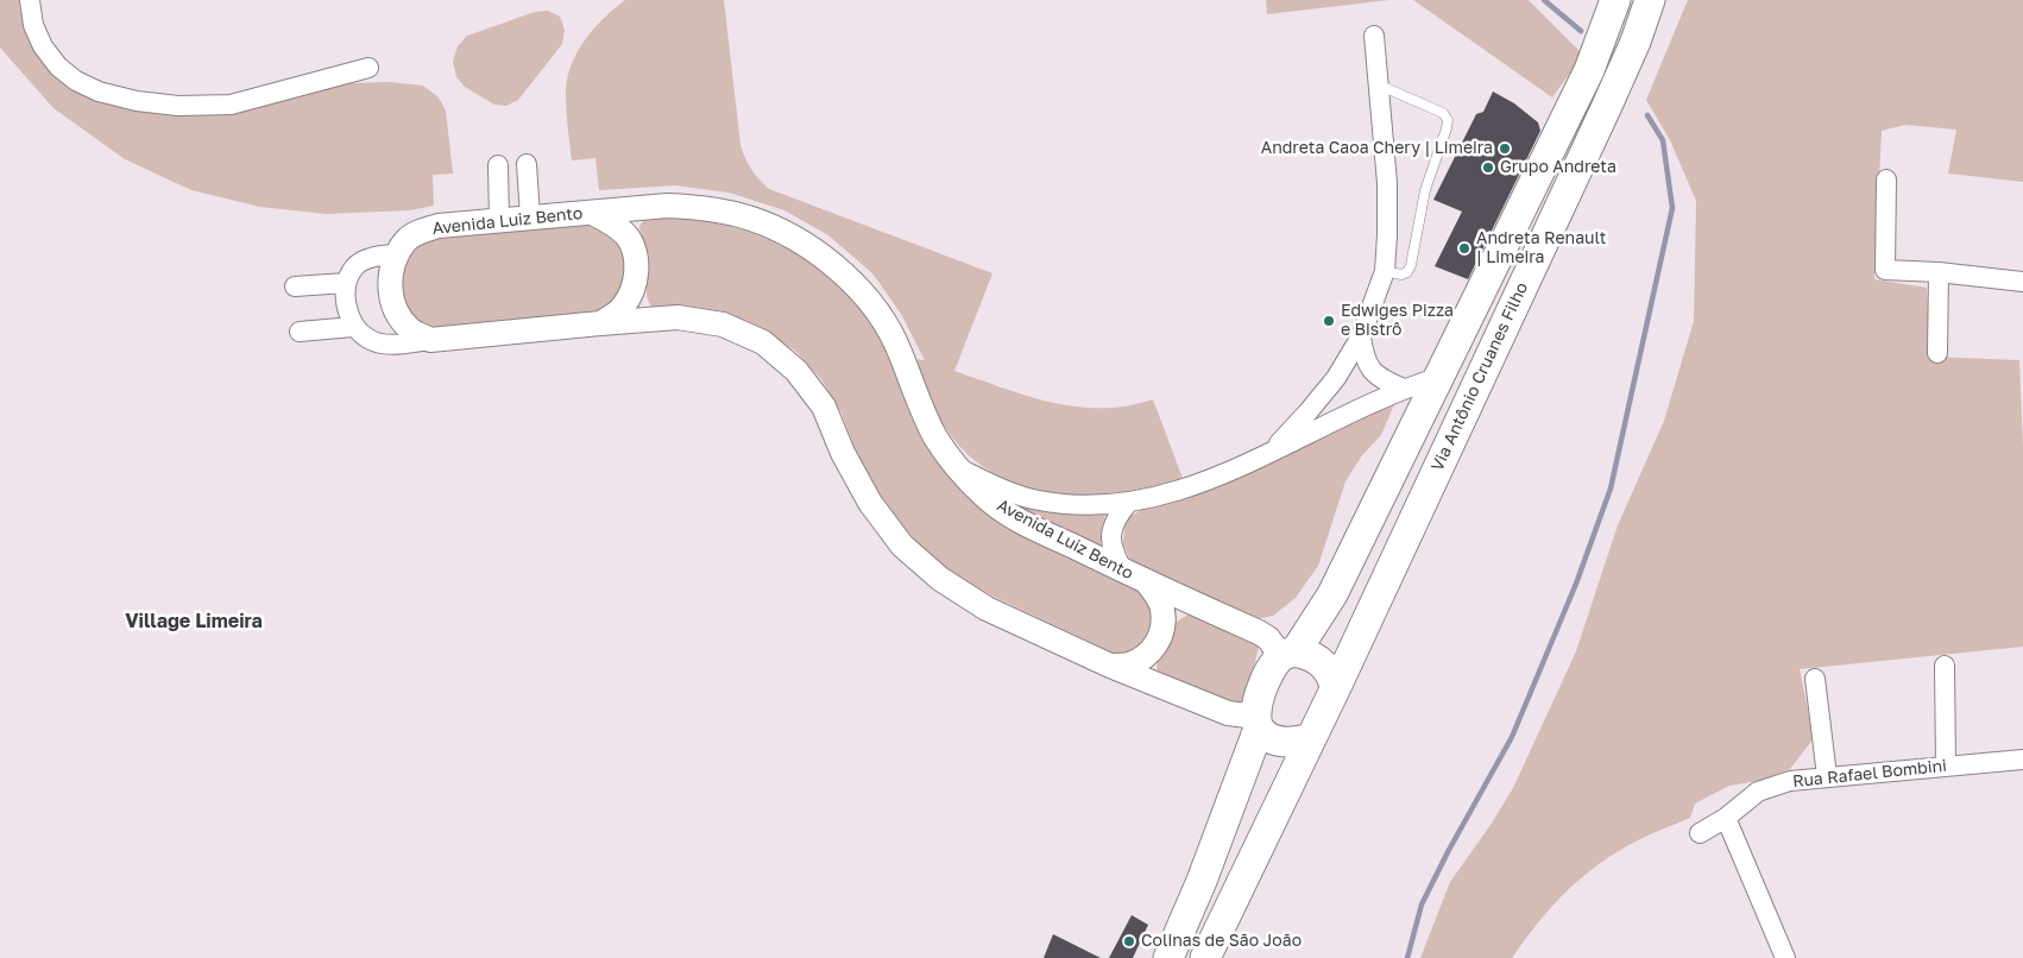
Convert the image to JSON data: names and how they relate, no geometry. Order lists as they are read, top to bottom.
{
  "streets": {
    "main road": ["Via Antônio Cruanes Filho"],
    "street": ["Avenida Luiz Bento", "Rua Rafael Bombini"]
  },
  "crossings": [
    ["Avenida Luiz Bento", "Via Antônio Cruanes Filho"]
  ],
  "districts": ["Village Limeira"],
  "places": [
    "Andreta Caoa Chery | Limeira",
    "Grupo Andreta",
    "Andreta Renault | Limeira",
    "Edwiges Pizza e Bistrô",
    "Colinas de São João"
  ]
}
